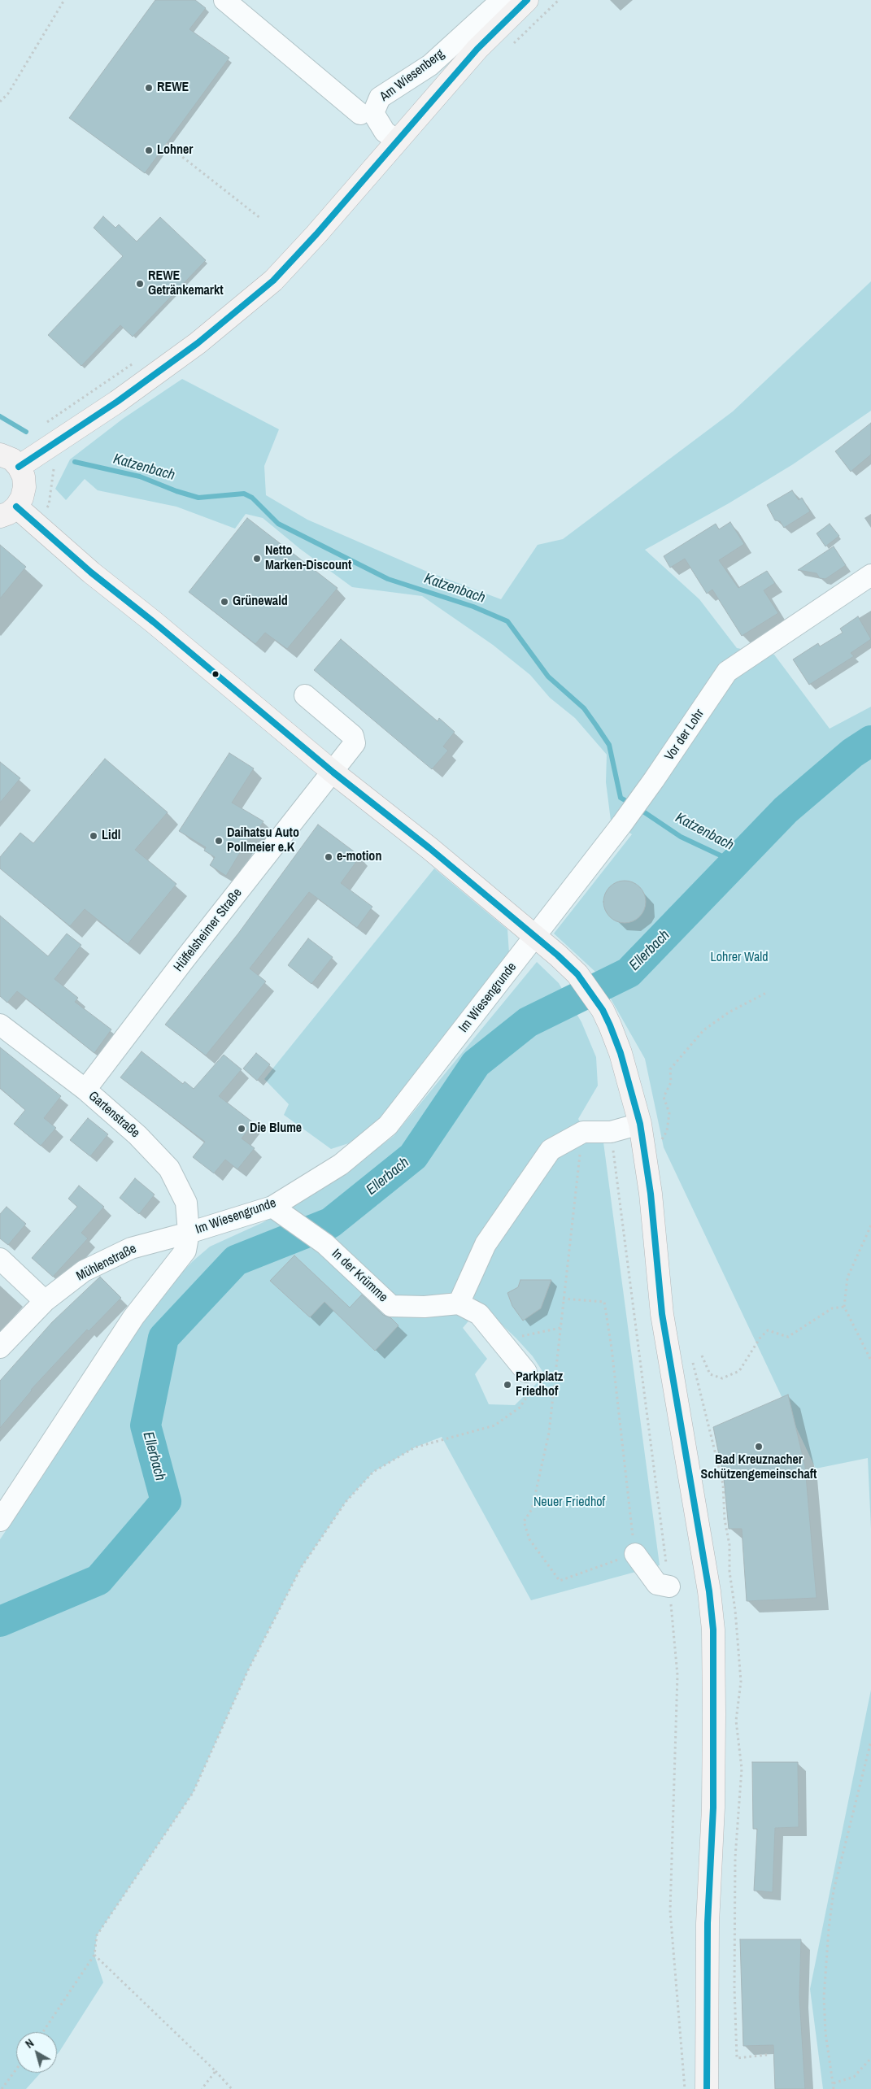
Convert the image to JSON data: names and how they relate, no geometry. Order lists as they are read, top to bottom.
{
  "streets": {
    "street": [
      "Am Wiesenberg",
      "Vor der Lohr",
      "Hüffelsheimer Straße",
      "Im Wiesengrunde",
      "Gartenstraße",
      "Mühlenstraße",
      "In der Krümme"
    ]
  },
  "crossings": [
    ["Vor der Lohr", "Im Wiesengrunde"],
    ["Hüffelsheimer Straße", "Gartenstraße"],
    ["Im Wiesengrunde", "Gartenstraße"],
    ["Im Wiesengrunde", "Mühlenstraße"],
    ["Im Wiesengrunde", "In der Krümme"],
    ["Gartenstraße", "Mühlenstraße"]
  ],
  "water": ["Katzenbach", "Ellerbach"],
  "parks": ["Lohrer Wald", "Neuer Friedhof"],
  "places": [
    "REWE",
    "Lohner",
    "REWE Getränkemarkt",
    "Netto Marken-Discount",
    "Grünewald",
    "Lidl",
    "Daihatsu Auto Pollmeier e.K",
    "e-motion",
    "Die Blume",
    "Parkplatz Friedhof",
    "Bad Kreuznacher Schützengemeinschaft"
  ],
  "north": "top left"
}
